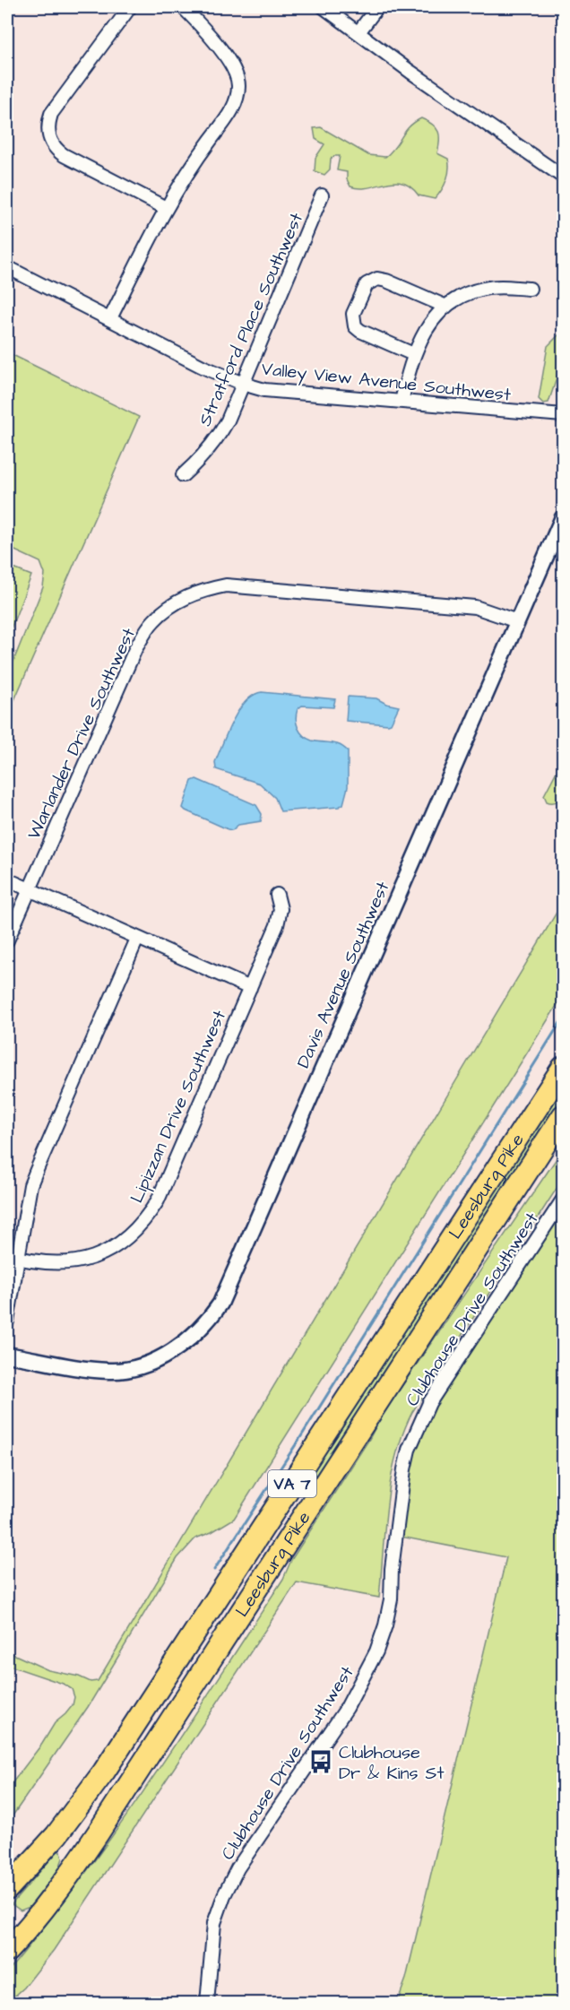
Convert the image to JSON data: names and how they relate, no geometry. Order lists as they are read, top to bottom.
{
  "streets": {
    "highway": ["Leesburg Pike", "VA 7"],
    "street": [
      "Stratford Place Southwest",
      "Valley View Avenue Southwest",
      "Warlander Drive Southwest",
      "Davis Avenue Southwest",
      "Lipizzan Drive Southwest",
      "Clubhouse Drive Southwest"
    ]
  },
  "crossings": [
    ["Stratford Place Southwest", "Valley View Avenue Southwest"],
    ["Warlander Drive Southwest", "Davis Avenue Southwest"]
  ],
  "places": {
    "bus stop": ["Clubhouse Dr & Kins St"]
  }
}
